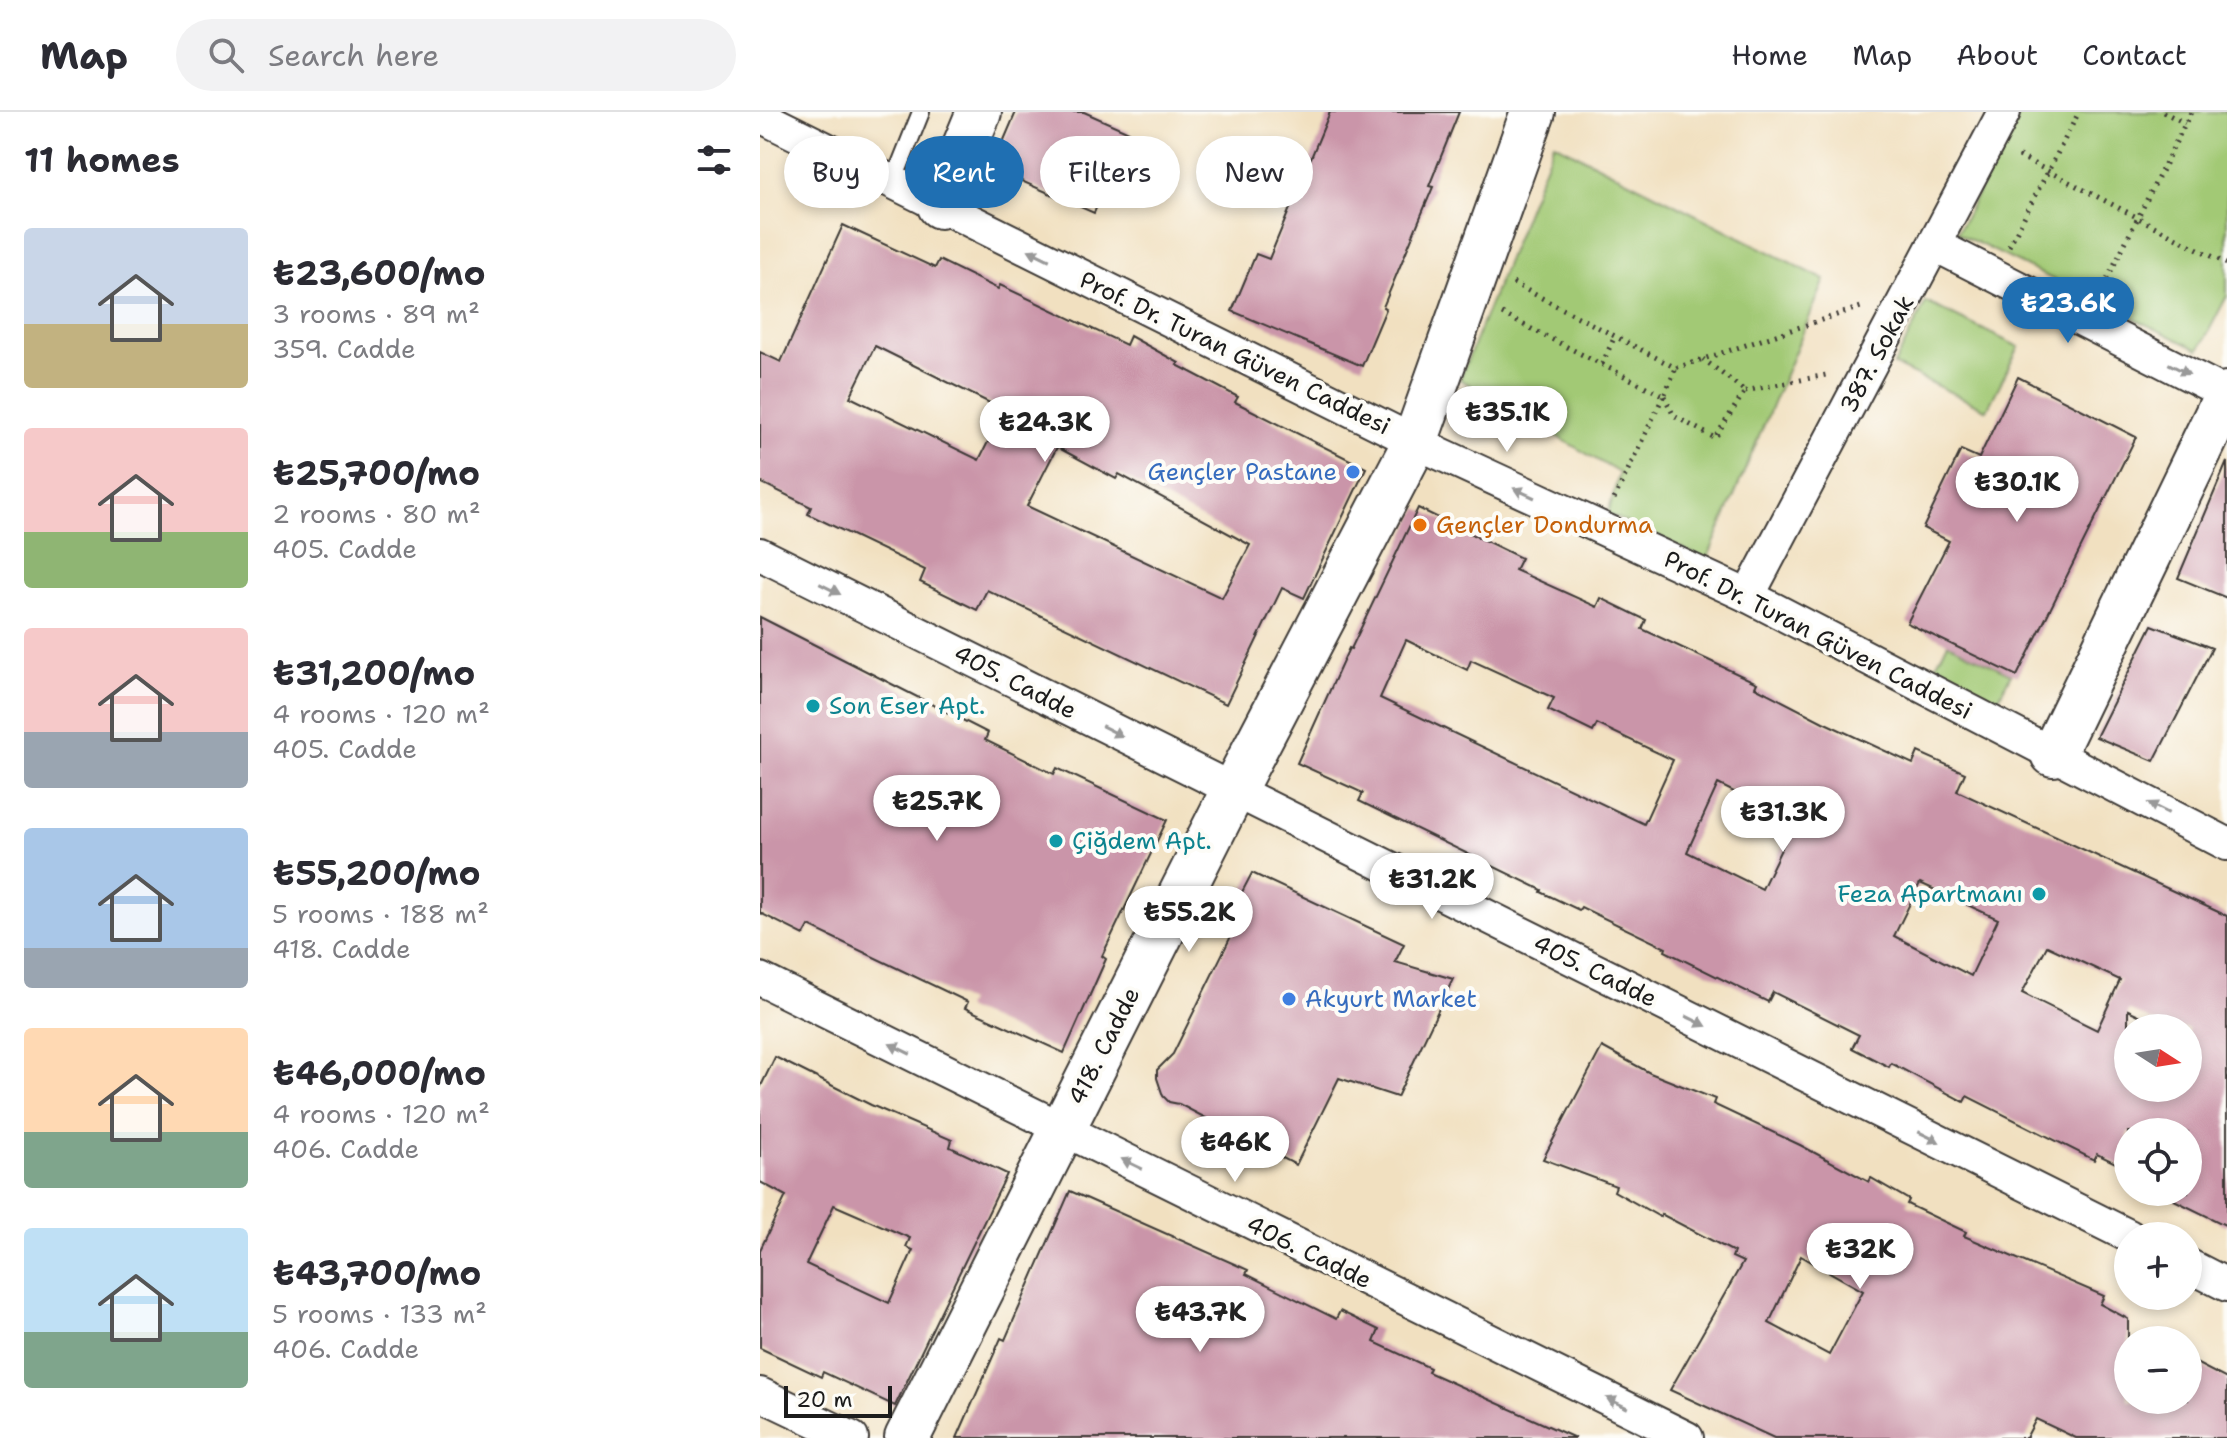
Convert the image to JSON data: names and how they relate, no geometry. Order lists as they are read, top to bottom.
{
  "streets": {
    "street": [
      "Prof. Dr. Turan Güven Caddesi",
      "387. Sokak",
      "405. Cadde",
      "418. Cadde",
      "406. Cadde"
    ]
  },
  "crossings": [
    ["Prof. Dr. Turan Güven Caddesi", "387. Sokak"],
    ["Prof. Dr. Turan Güven Caddesi", "418. Cadde"],
    ["405. Cadde", "418. Cadde"],
    ["418. Cadde", "406. Cadde"]
  ],
  "one_way": ["Prof. Dr. Turan Güven Caddesi", "405. Cadde", "406. Cadde"],
  "places": [
    "Gençler Pastane",
    "Gençler Dondurma",
    "Son Eser Apt.",
    "Çiğdem Apt.",
    "Feza Apartmanı",
    "Akyurt Market"
  ],
  "scale_bar": "20 m",
  "north": "right",
  "page": {
    "header": "Map",
    "search": "Search here",
    "nav": [
      "Home",
      "Map",
      "About",
      "Contact"
    ],
    "heading": "11 homes",
    "chip": [
      "Buy",
      "Rent",
      "Filters",
      "New"
    ],
    "list": [
      {
        "name": "₺23,600/mo",
        "note": "3 rooms · 89 m² · 359. Cadde"
      },
      {
        "name": "₺25,700/mo",
        "note": "2 rooms · 80 m² · 405. Cadde"
      },
      {
        "name": "₺31,200/mo",
        "note": "4 rooms · 120 m² · 405. Cadde"
      },
      {
        "name": "₺55,200/mo",
        "note": "5 rooms · 188 m² · 418. Cadde"
      },
      {
        "name": "₺46,000/mo",
        "note": "4 rooms · 120 m² · 406. Cadde"
      },
      {
        "name": "₺43,700/mo",
        "note": "5 rooms · 133 m² · 406. Cadde"
      }
    ],
    "price": [
      "₺23.6K",
      "₺35.1K",
      "₺24.3K",
      "₺30.1K",
      "₺25.7K",
      "₺31.3K",
      "₺31.2K",
      "₺55.2K",
      "₺46K",
      "₺32K",
      "₺43.7K"
    ],
    "map_buttons": ["+", "−"],
    "scale": "20 m"
  }
}
